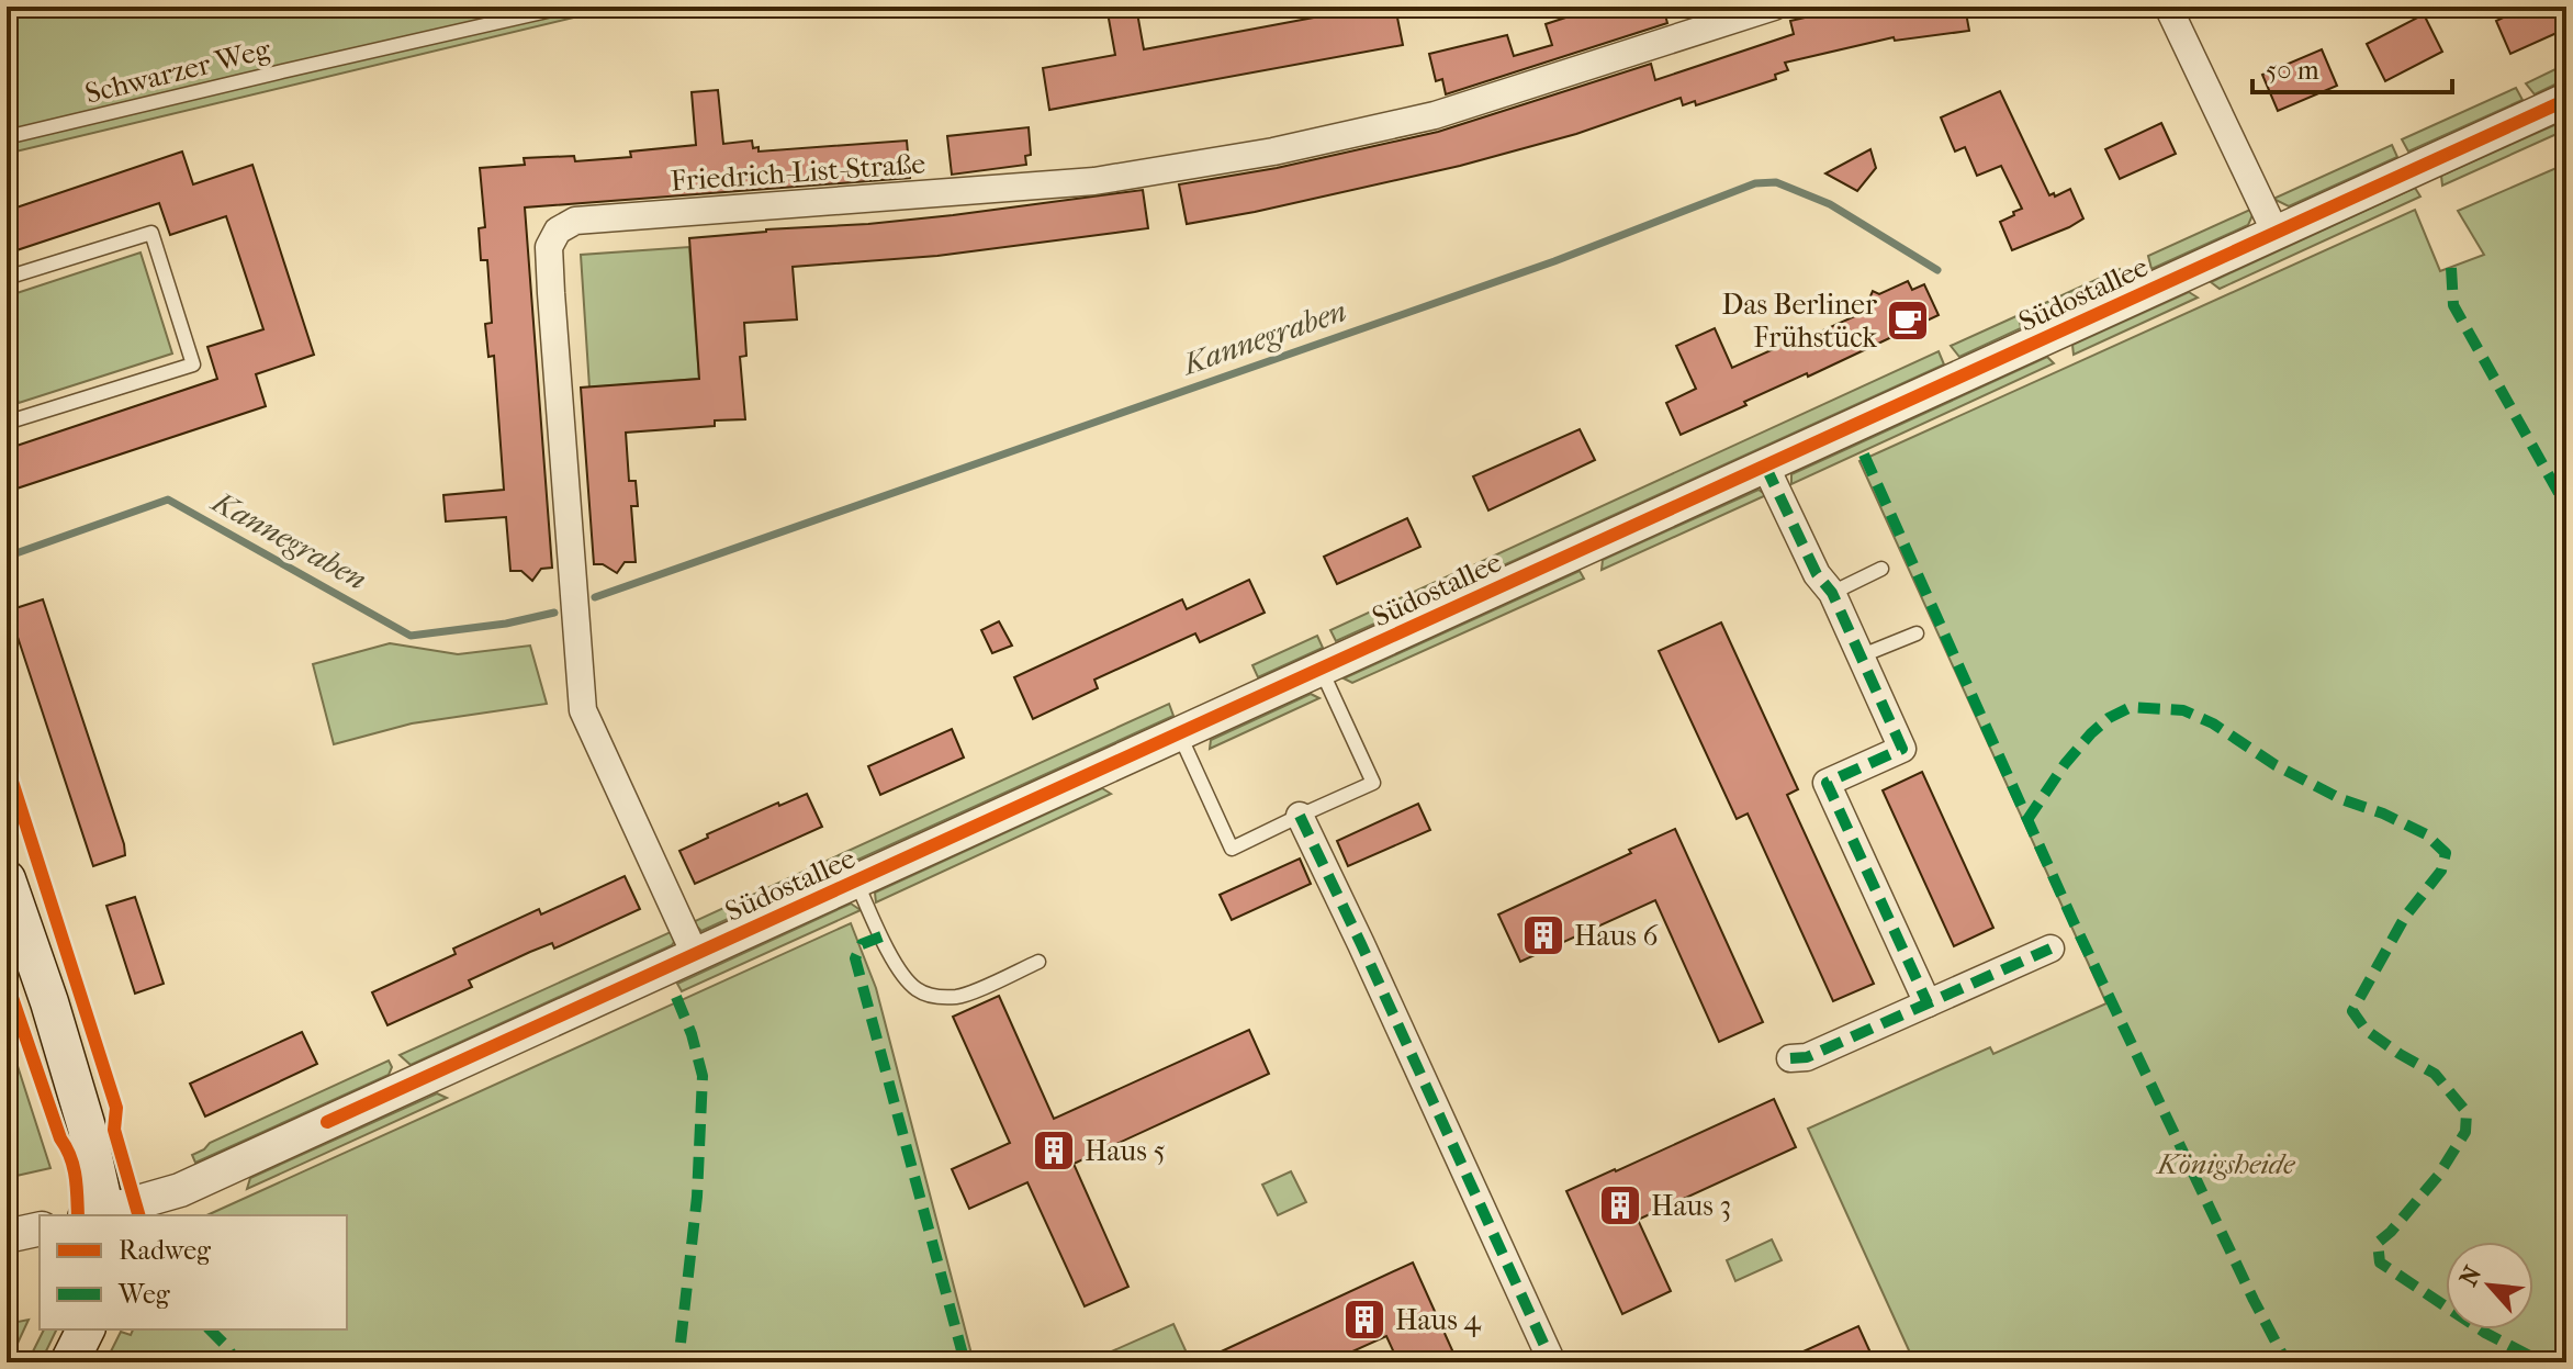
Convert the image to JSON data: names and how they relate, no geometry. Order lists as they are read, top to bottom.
{
  "streets": {
    "street": ["Friedrich-List-Straße", "Südostallee"],
    "lane": ["Schwarzer Weg"]
  },
  "crossings": [
    ["Friedrich-List-Straße", "Südostallee"]
  ],
  "water": ["Kannegraben"],
  "parks": ["Königsheide"],
  "places": {
    "cafe": ["Das Berliner Frühstück"],
    "building": [
      "Haus 6",
      "Haus 5",
      "Haus 3",
      "Haus 4"
    ]
  },
  "legend": ["Radweg", "Weg"],
  "scale_bar": "50 m",
  "north": "top left"
}
